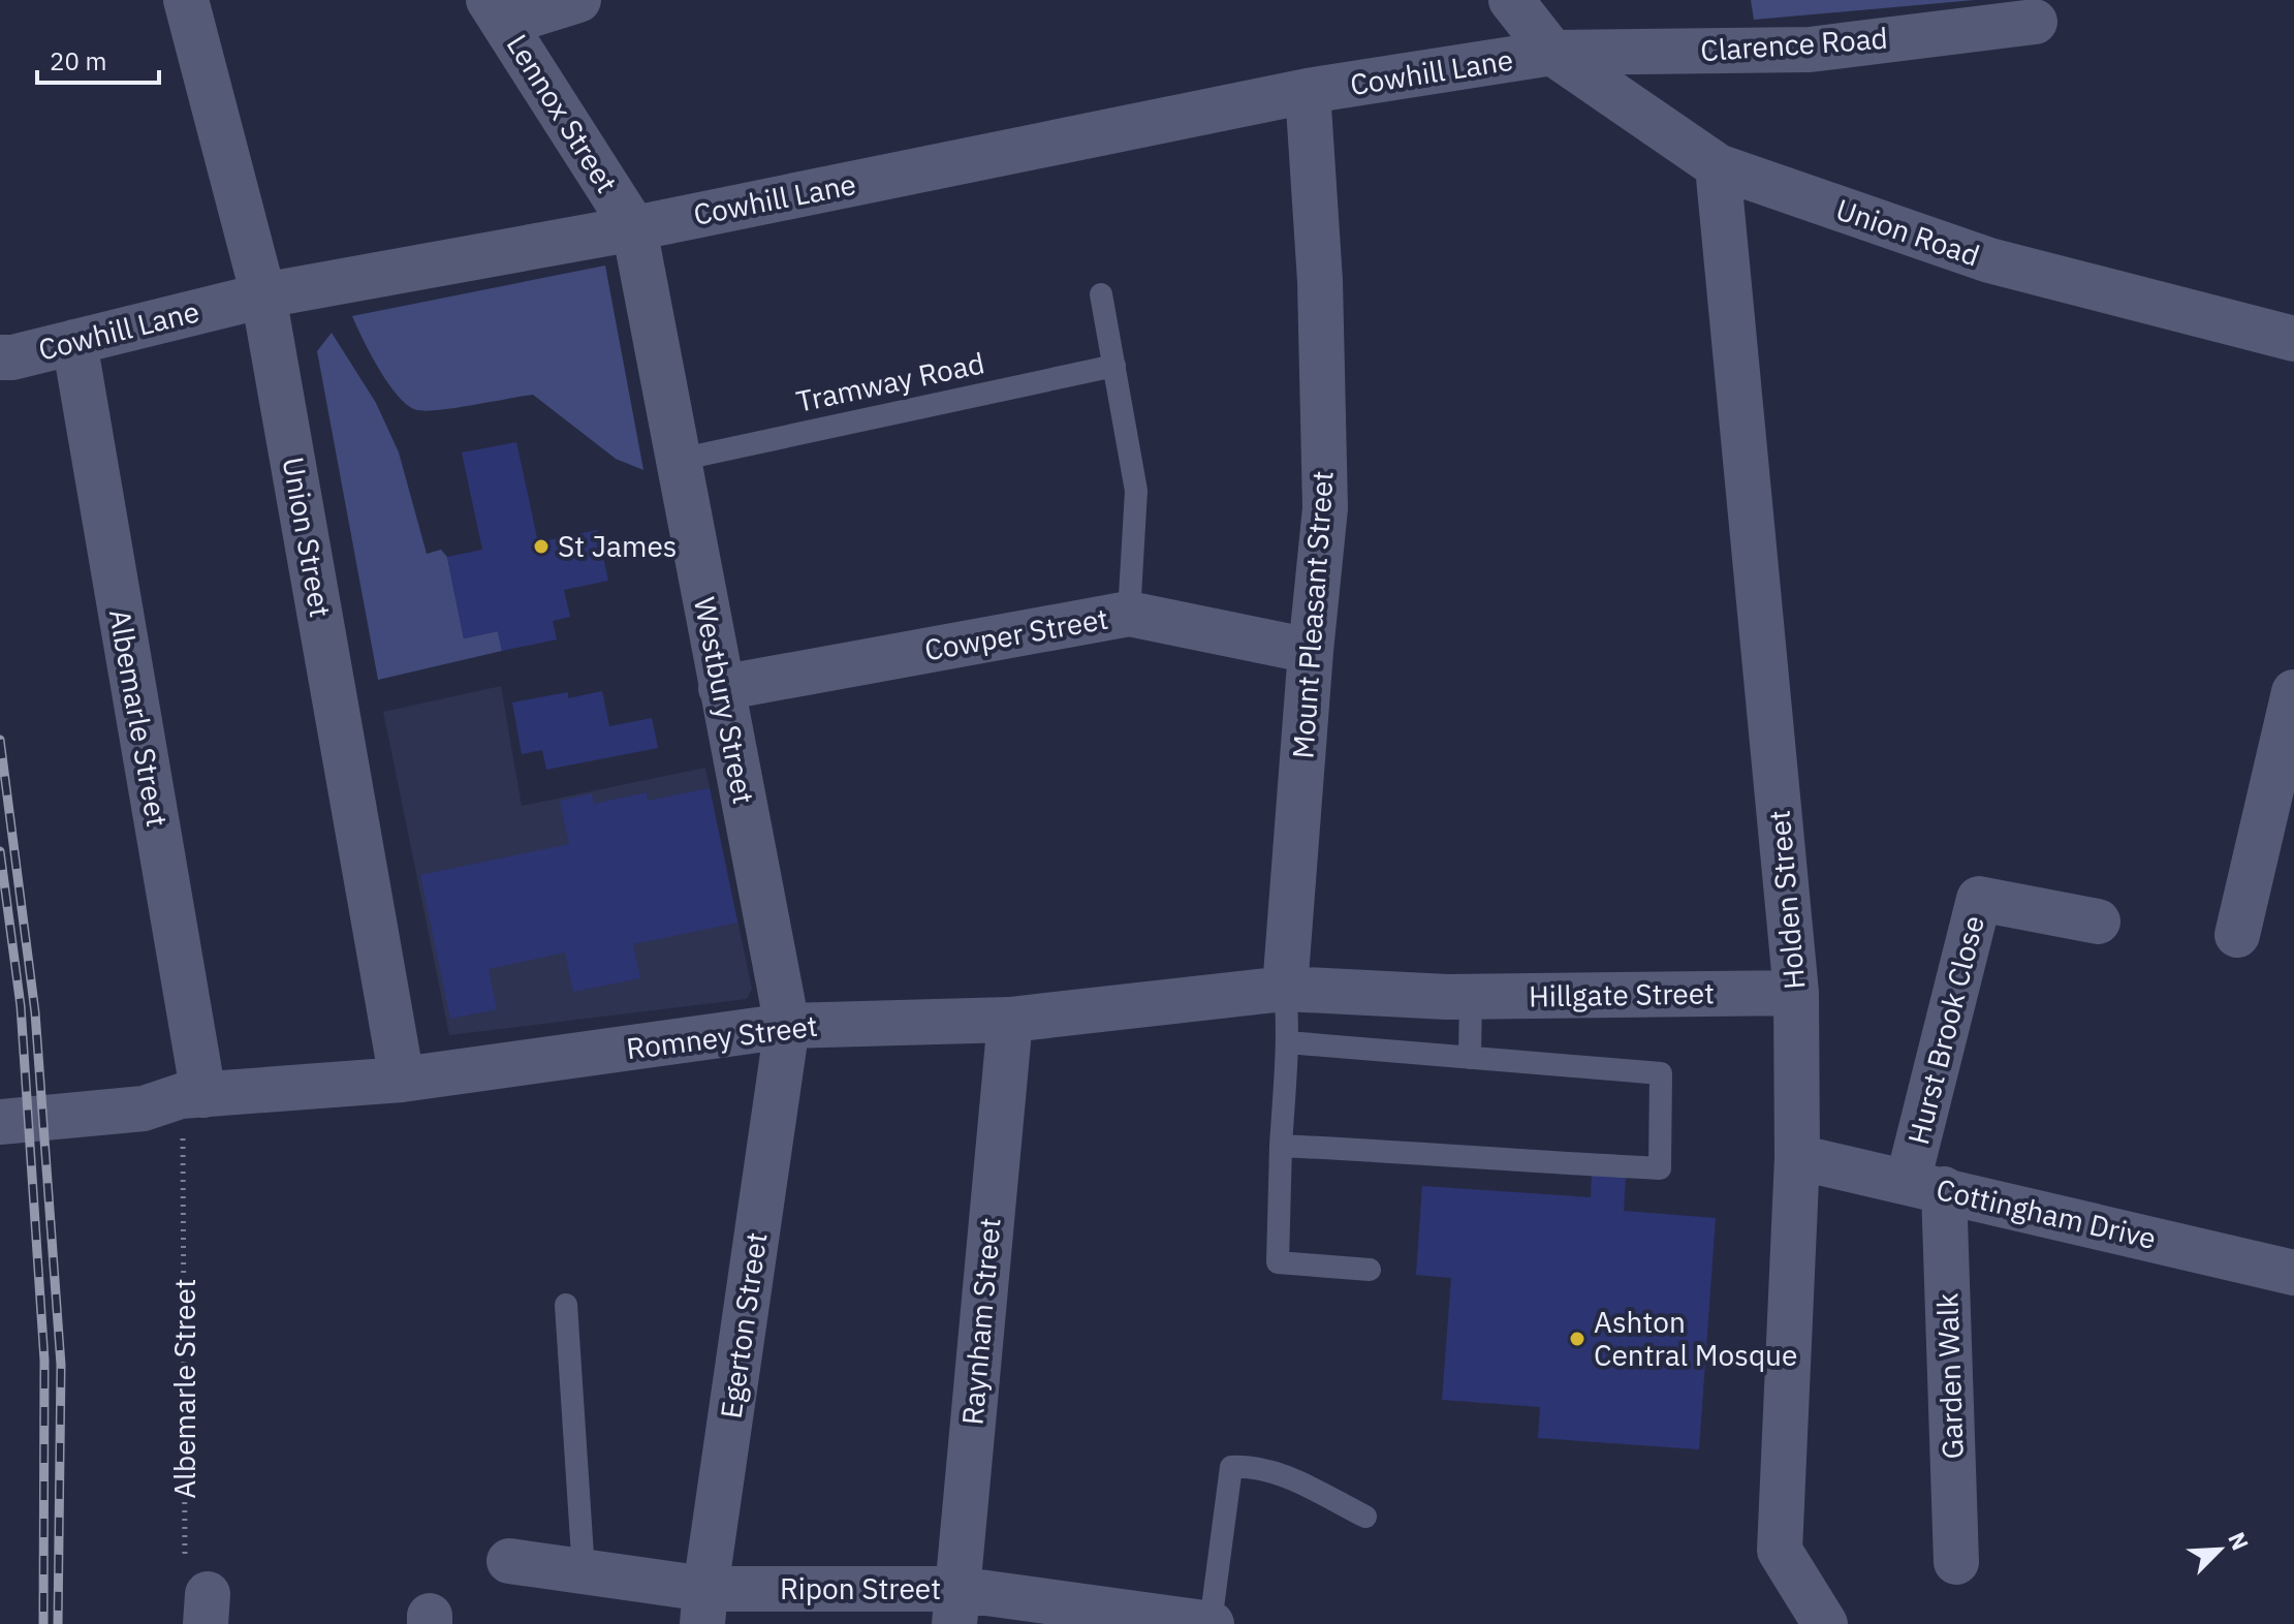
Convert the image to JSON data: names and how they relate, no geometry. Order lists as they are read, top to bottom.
{
  "streets": {
    "street": [
      "Clarence Road",
      "Cowhill Lane",
      "Lennox Street",
      "Union Road",
      "Union Street",
      "Mount Pleasant Street",
      "Cowper Street",
      "Westbury Street",
      "Albemarle Street",
      "Holden Street",
      "Hillgate Street",
      "Hurst Brook Close",
      "Romney Street",
      "Cottingham Drive",
      "Raynham Street",
      "Egerton Street",
      "Garden Walk",
      "Ripon Street"
    ],
    "lane": ["Tramway Road"]
  },
  "crossings": [
    ["Clarence Road", "Cowhill Lane"],
    ["Clarence Road", "Union Road"],
    ["Cowhill Lane", "Lennox Street"],
    ["Cowhill Lane", "Union Road"],
    ["Cowhill Lane", "Union Street"],
    ["Cowhill Lane", "Mount Pleasant Street"],
    ["Cowhill Lane", "Westbury Street"],
    ["Cowhill Lane", "Albemarle Street"],
    ["Lennox Street", "Westbury Street"],
    ["Union Road", "Holden Street"],
    ["Tramway Road", "Westbury Street"],
    ["Union Street", "Romney Street"],
    ["Mount Pleasant Street", "Cowper Street"],
    ["Mount Pleasant Street", "Romney Street"],
    ["Cowper Street", "Westbury Street"],
    ["Westbury Street", "Romney Street"],
    ["Westbury Street", "Egerton Street"],
    ["Albemarle Street", "Romney Street"],
    ["Holden Street", "Hillgate Street"],
    ["Holden Street", "Cottingham Drive"],
    ["Hillgate Street", "Romney Street"],
    ["Hurst Brook Close", "Cottingham Drive"],
    ["Hurst Brook Close", "Garden Walk"],
    ["Romney Street", "Raynham Street"],
    ["Romney Street", "Egerton Street"],
    ["Cottingham Drive", "Garden Walk"],
    ["Raynham Street", "Ripon Street"],
    ["Egerton Street", "Ripon Street"]
  ],
  "places": ["St James", "Ashton Central Mosque"],
  "scale_bar": "20 m",
  "north": "top right"
}
